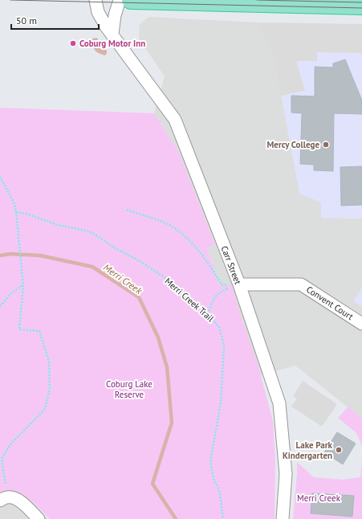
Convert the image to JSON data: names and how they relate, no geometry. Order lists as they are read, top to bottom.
{
  "streets": {
    "street": ["Carr Street", "Convent Court"],
    "path": ["Merri Creek Trail"]
  },
  "crossings": [
    ["Carr Street", "Convent Court"]
  ],
  "water": ["Merri Creek"],
  "parks": ["Coburg Lake Reserve", "Merri Creek"],
  "places": ["Coburg Motor Inn", "Mercy College", "Lake Park Kindergarten"],
  "scale_bar": "50 m"
}
